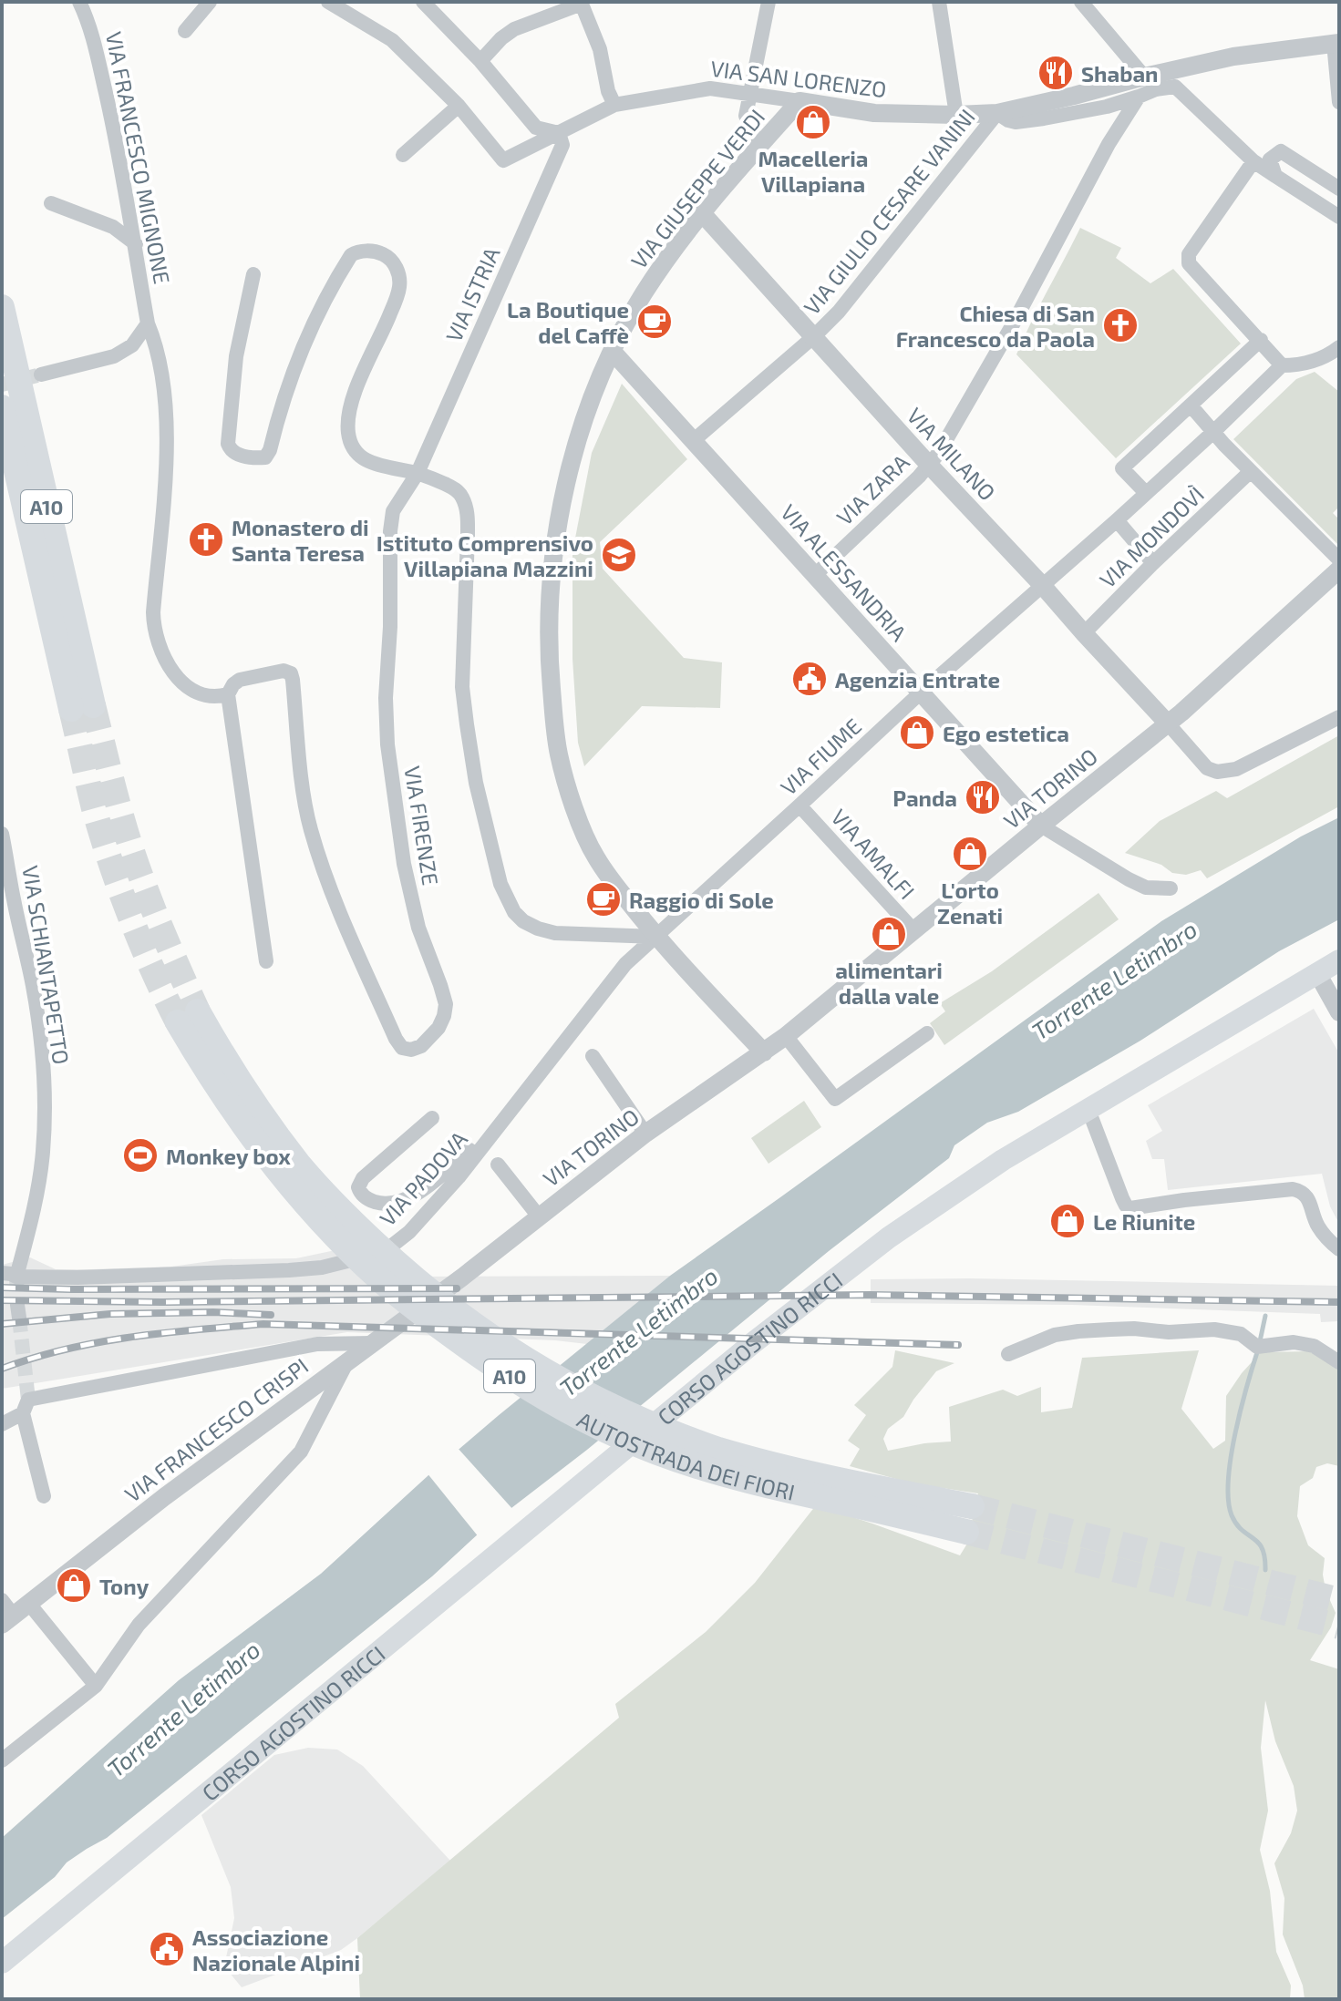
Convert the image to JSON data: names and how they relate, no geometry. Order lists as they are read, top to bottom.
{
  "streets": {
    "highway": ["A10", "AUTOSTRADA DEI FIORI"],
    "main road": ["CORSO AGOSTINO RICCI"],
    "street": [
      "VIA SAN LORENZO",
      "VIA FRANCESCO MIGNONE",
      "VIA GIUSEPPE VERDI",
      "VIA GIULIO CESARE VANINI",
      "VIA ISTRIA",
      "VIA MILANO",
      "VIA ZARA",
      "VIA MONDOVÌ",
      "VIA ALESSANDRIA",
      "VIA FIUME",
      "VIA TORINO",
      "VIA FIRENZE",
      "VIA AMALFI",
      "VIA SCHIANTAPETTO",
      "VIA PADOVA",
      "VIA FRANCESCO CRISPI"
    ]
  },
  "crossings": [
    ["VIA SAN LORENZO", "VIA GIUSEPPE VERDI"],
    ["VIA SAN LORENZO", "VIA GIULIO CESARE VANINI"],
    ["VIA SAN LORENZO", "VIA ISTRIA"],
    ["VIA SAN LORENZO", "VIA ZARA"],
    ["VIA FRANCESCO MIGNONE", "VIA FIRENZE"],
    ["VIA GIUSEPPE VERDI", "VIA MILANO"],
    ["VIA GIUSEPPE VERDI", "VIA ALESSANDRIA"],
    ["VIA GIUSEPPE VERDI", "VIA FIUME"],
    ["VIA GIUSEPPE VERDI", "VIA TORINO"],
    ["VIA GIUSEPPE VERDI", "VIA PADOVA"],
    ["VIA GIULIO CESARE VANINI", "VIA MILANO"],
    ["VIA GIULIO CESARE VANINI", "VIA ALESSANDRIA"],
    ["VIA ISTRIA", "VIA FIRENZE"],
    ["VIA MILANO", "VIA ZARA"],
    ["VIA MILANO", "VIA MONDOVÌ"],
    ["VIA MILANO", "VIA FIUME"],
    ["VIA MILANO", "VIA TORINO"],
    ["VIA ZARA", "VIA ALESSANDRIA"],
    ["VIA ALESSANDRIA", "VIA FIUME"],
    ["VIA ALESSANDRIA", "VIA TORINO"],
    ["VIA FIUME", "VIA AMALFI"],
    ["VIA FIUME", "VIA PADOVA"],
    ["VIA TORINO", "VIA AMALFI"],
    ["VIA TORINO", "VIA FRANCESCO CRISPI"],
    ["VIA SCHIANTAPETTO", "VIA PADOVA"]
  ],
  "water": ["Torrente Letimbro"],
  "places": {
    "restaurant": ["Shaban", "Panda"],
    "shop": [
      "Macelleria Villapiana",
      "Ego estetica",
      "L'orto Zenati",
      "alimentari dalla vale",
      "Le Riunite",
      "Tony"
    ],
    "cafe": ["La Boutique del Caffè", "Raggio di Sole"],
    "church": ["Chiesa di San Francesco da Paola", "Monastero di Santa Teresa"],
    "school or university": ["Istituto Comprensivo Villapiana Mazzini"],
    "public building": ["Agenzia Entrate", "Associazione Nazionale Alpini"],
    "sports": ["Monkey box"]
  }
}
